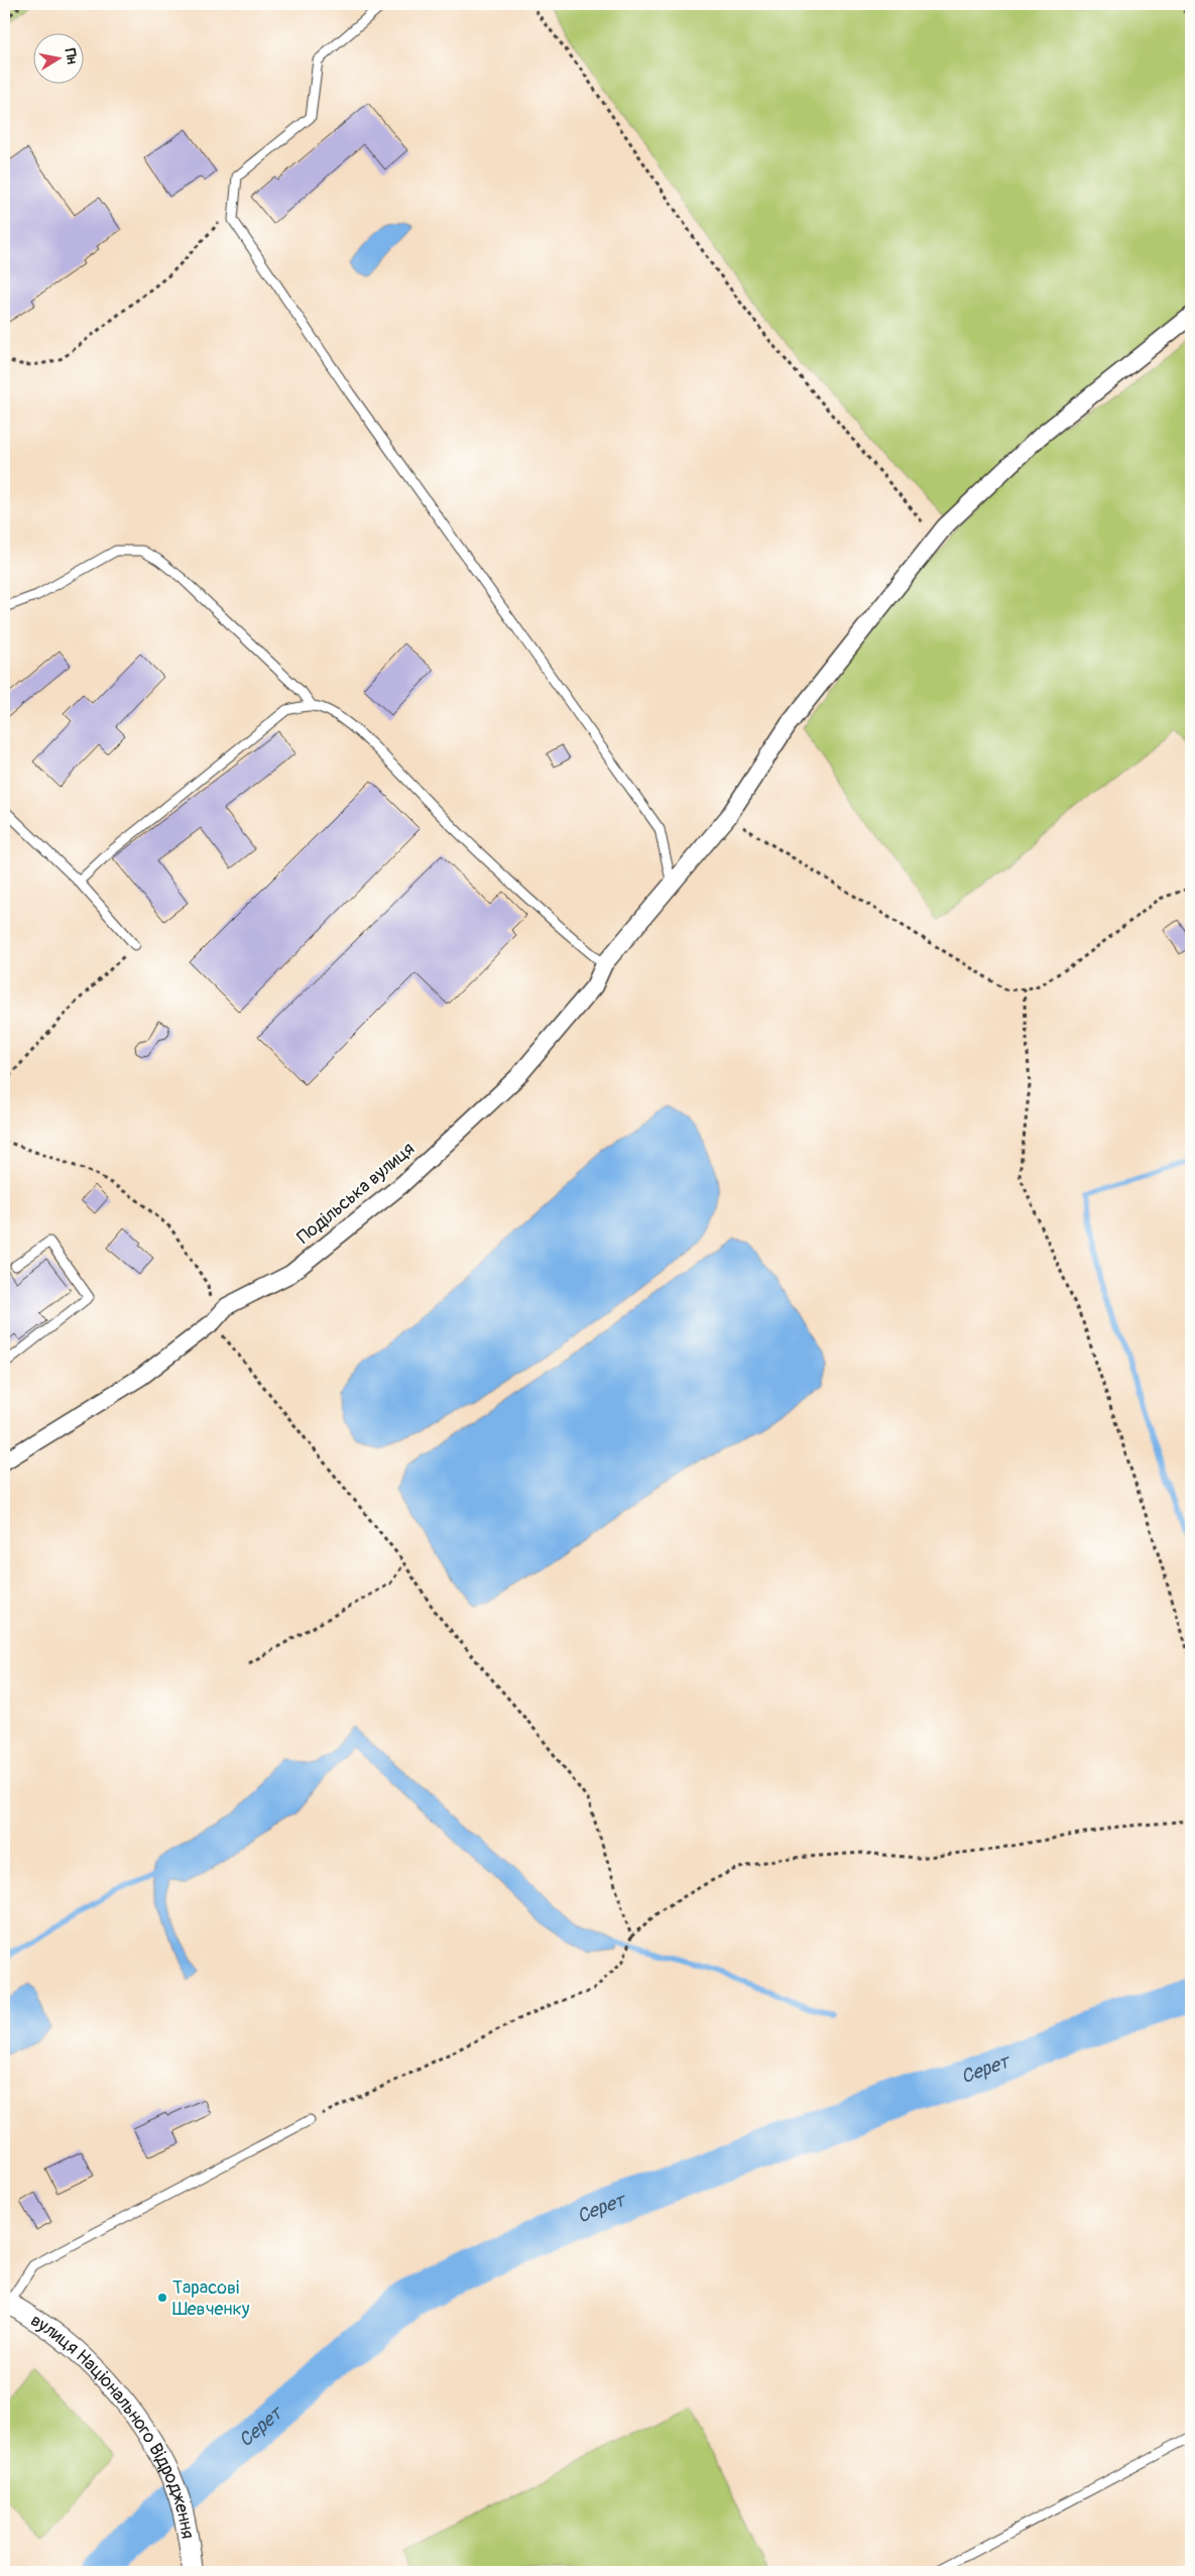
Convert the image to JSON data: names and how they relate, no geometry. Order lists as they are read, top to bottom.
{
  "streets": {
    "street": ["Подільська вулиця", "вулиця Національного Відродження"]
  },
  "water": ["Серет"],
  "places": ["Тарасові Шевченку"],
  "north": "right"
}
